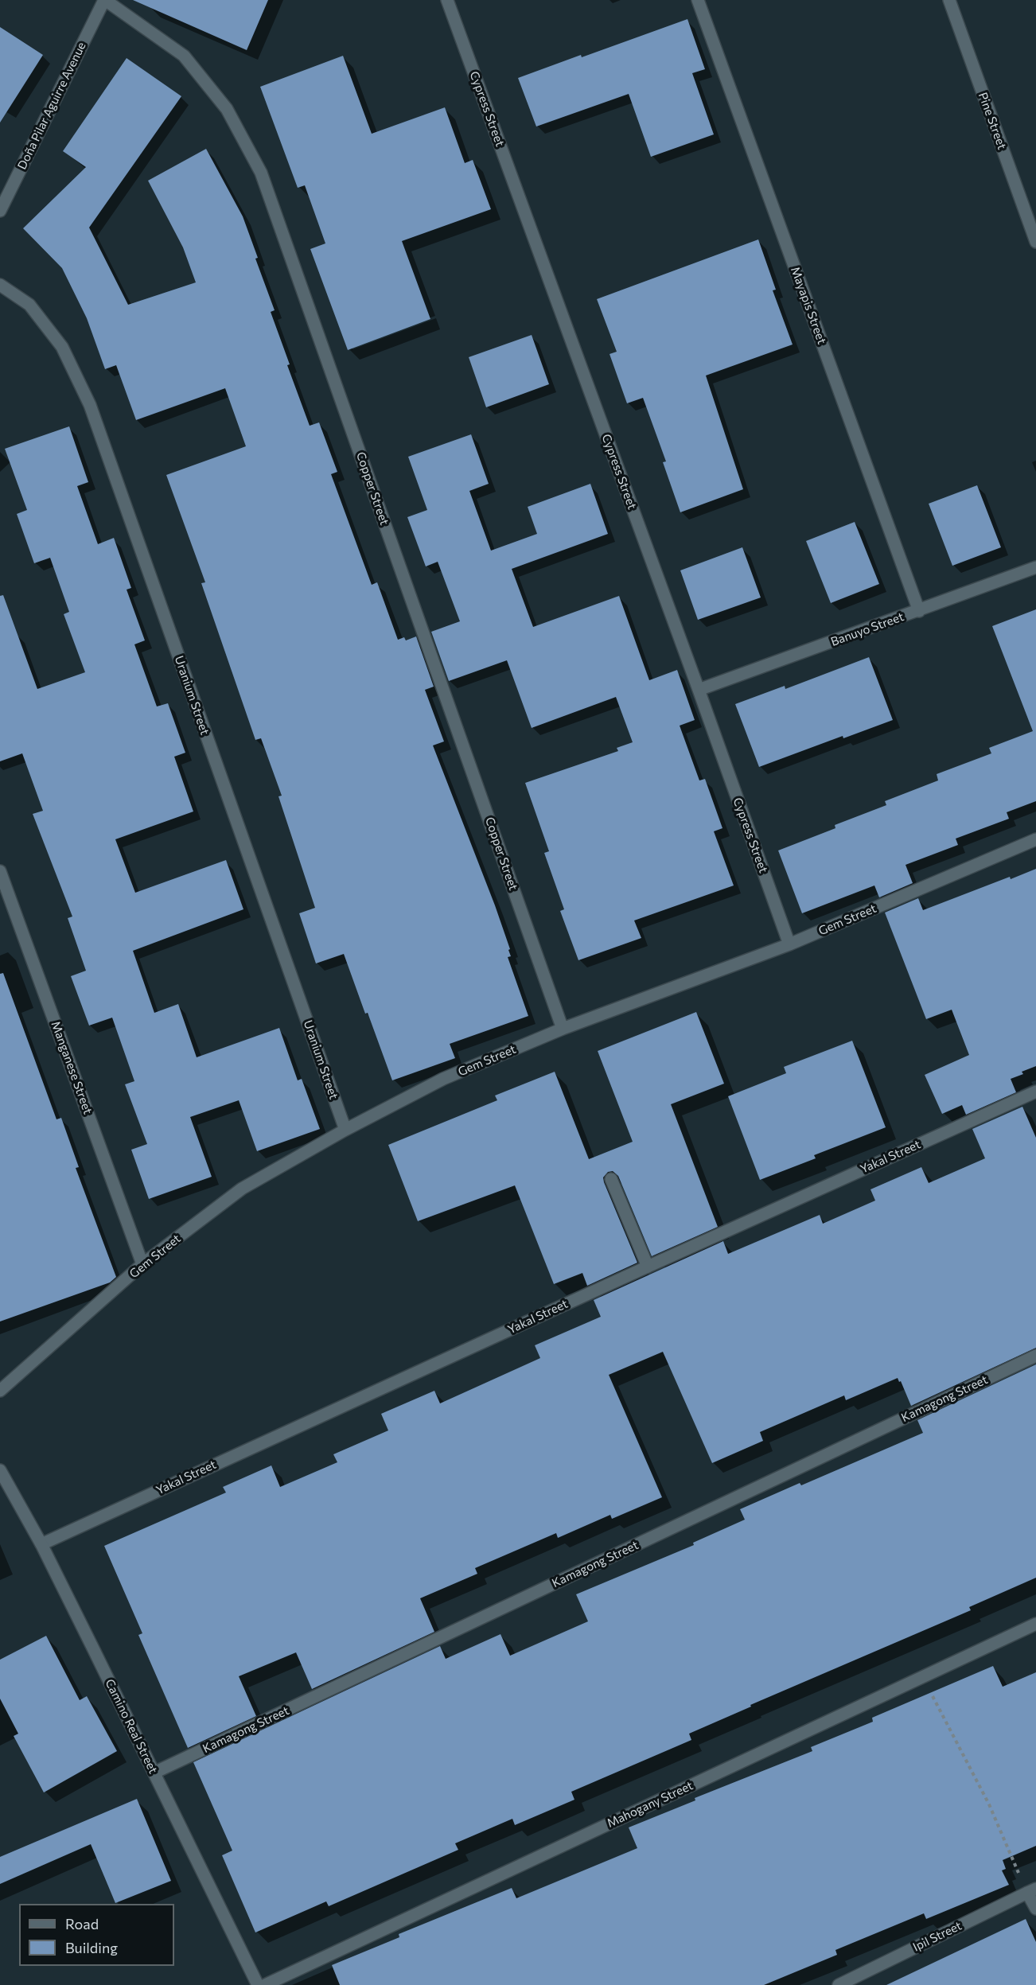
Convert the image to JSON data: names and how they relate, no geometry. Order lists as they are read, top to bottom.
{
  "streets": {
    "street": [
      "Doña Pilar Aguirre Avenue",
      "Cypress Street",
      "Pine Street",
      "Mayapis Street",
      "Copper Street",
      "Banuyo Street",
      "Uranium Street",
      "Gem Street",
      "Manganese Street",
      "Yakal Street",
      "Kamagong Street",
      "Camino Real Street",
      "Mahogany Street",
      "Ipil Street"
    ]
  },
  "crossings": [
    ["Doña Pilar Aguirre Avenue", "Copper Street"],
    ["Cypress Street", "Banuyo Street"],
    ["Cypress Street", "Gem Street"],
    ["Mayapis Street", "Banuyo Street"],
    ["Copper Street", "Gem Street"],
    ["Uranium Street", "Gem Street"],
    ["Gem Street", "Manganese Street"],
    ["Yakal Street", "Camino Real Street"],
    ["Kamagong Street", "Camino Real Street"]
  ],
  "legend": ["Road", "Building"]
}
